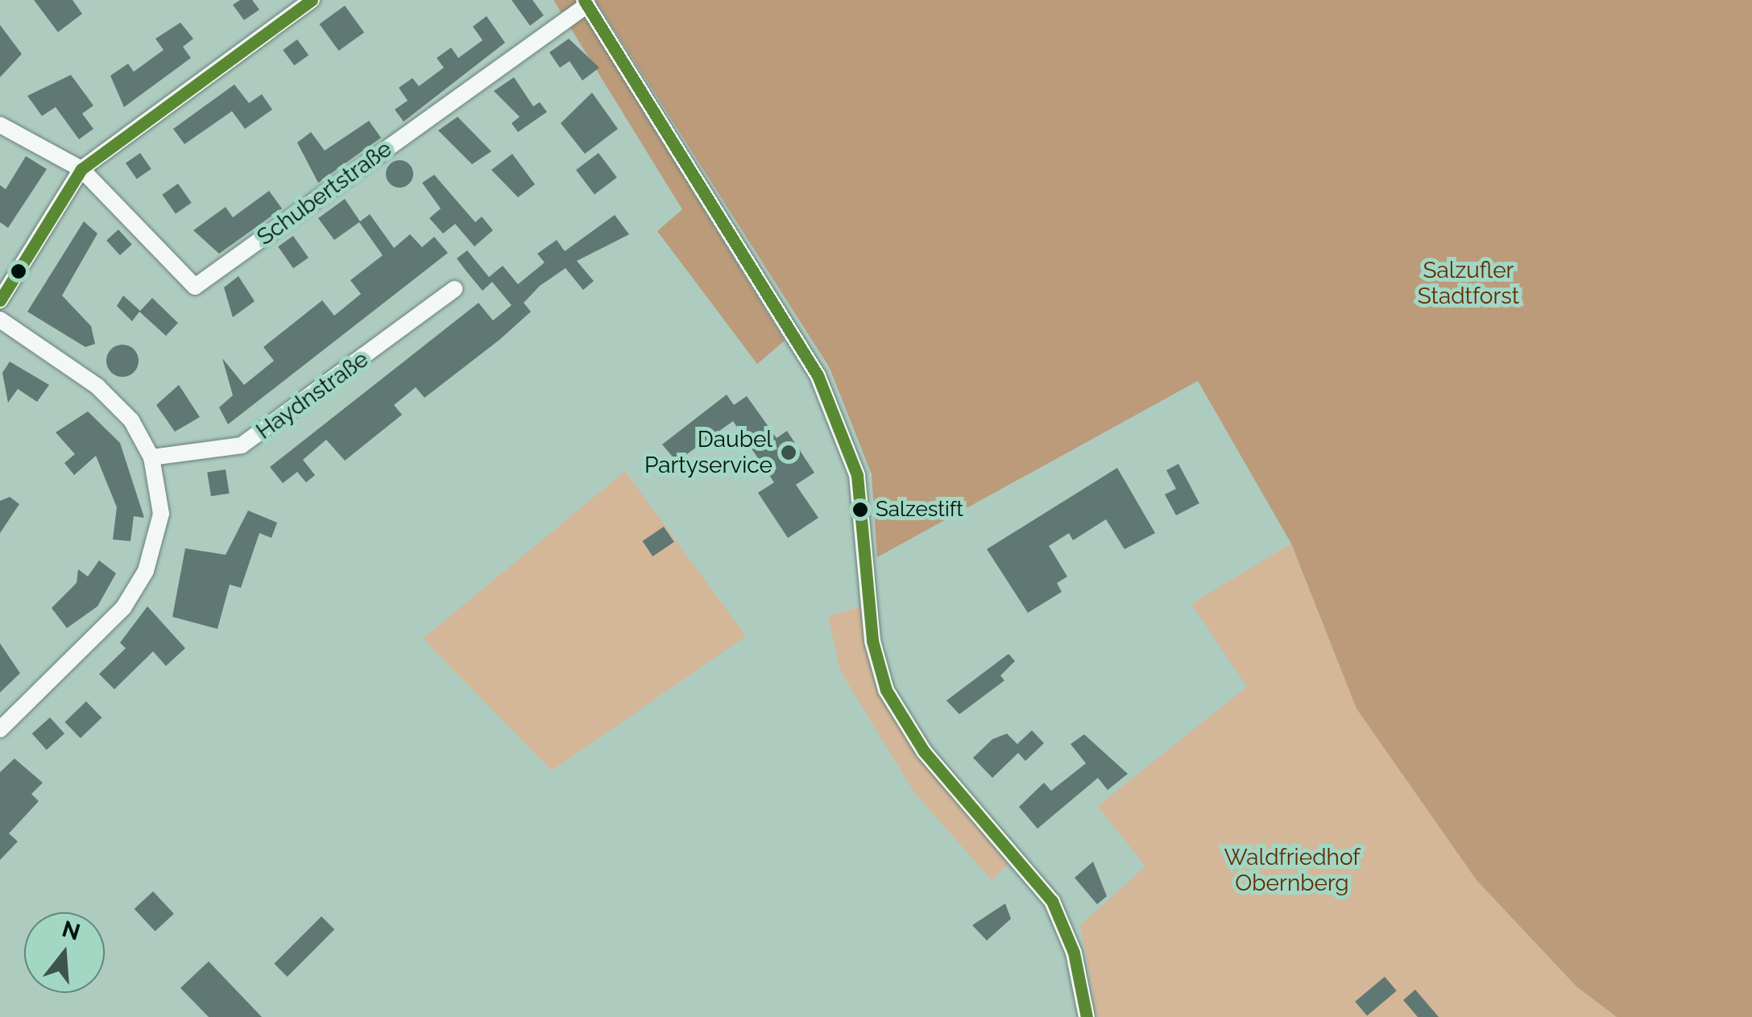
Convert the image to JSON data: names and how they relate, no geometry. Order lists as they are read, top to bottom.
{
  "streets": {
    "street": ["Schubertstraße", "Haydnstraße"]
  },
  "parks": ["Salzufler Stadtforst", "Waldfriedhof Obernberg"],
  "places": ["Daubel Partyservice", "Salzestift"],
  "north": "top"
}
